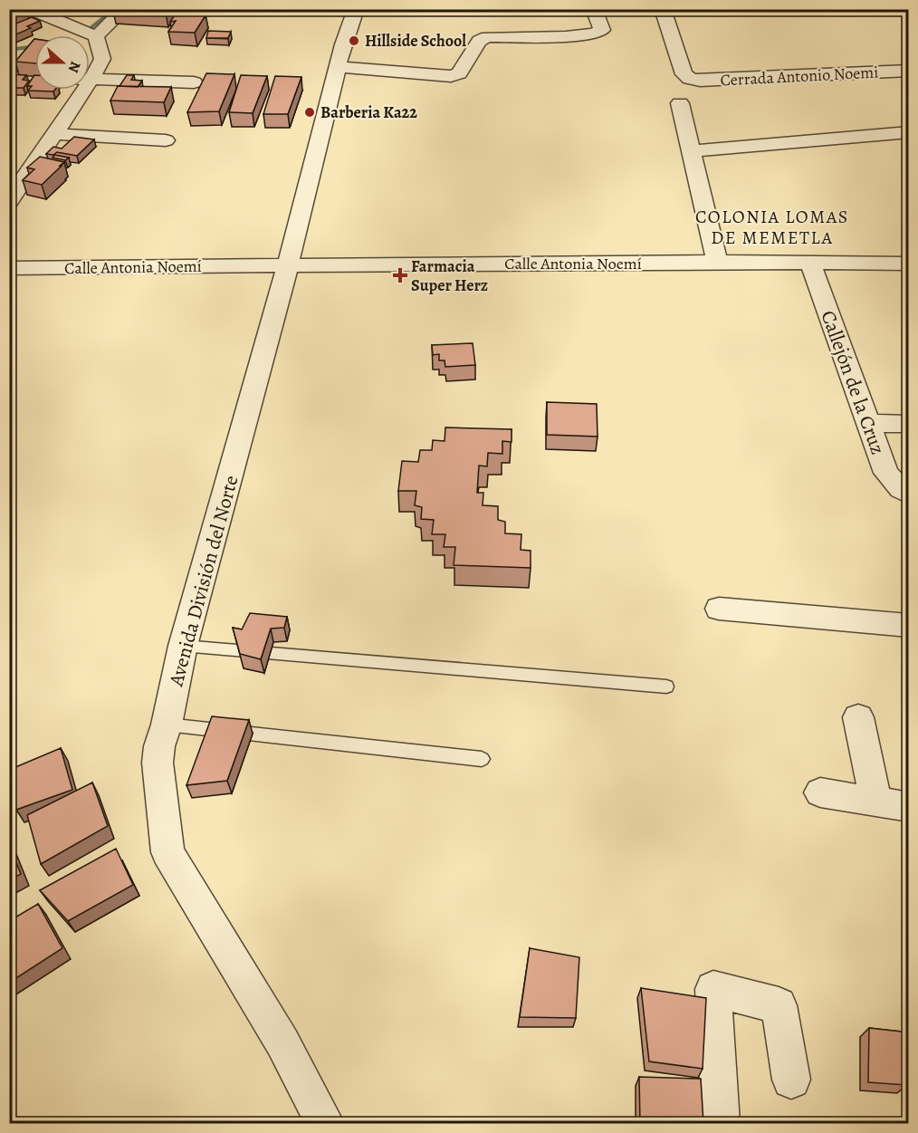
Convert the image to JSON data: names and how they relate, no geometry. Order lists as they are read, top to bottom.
{
  "streets": {
    "street": [
      "Cerrada Antonio Noemi",
      "Calle Antonia Noemí",
      "Callejón de la Cruz",
      "Avenida División del Norte"
    ]
  },
  "crossings": [
    ["Calle Antonia Noemí", "Callejón de la Cruz"],
    ["Calle Antonia Noemí", "Avenida División del Norte"]
  ],
  "districts": ["COLONIA LOMAS DE MEMETLA"],
  "places": {
    "other": ["Hillside School", "Barberia Ka22"],
    "health": ["Farmacia Super Herz"]
  },
  "north": "right"
}
